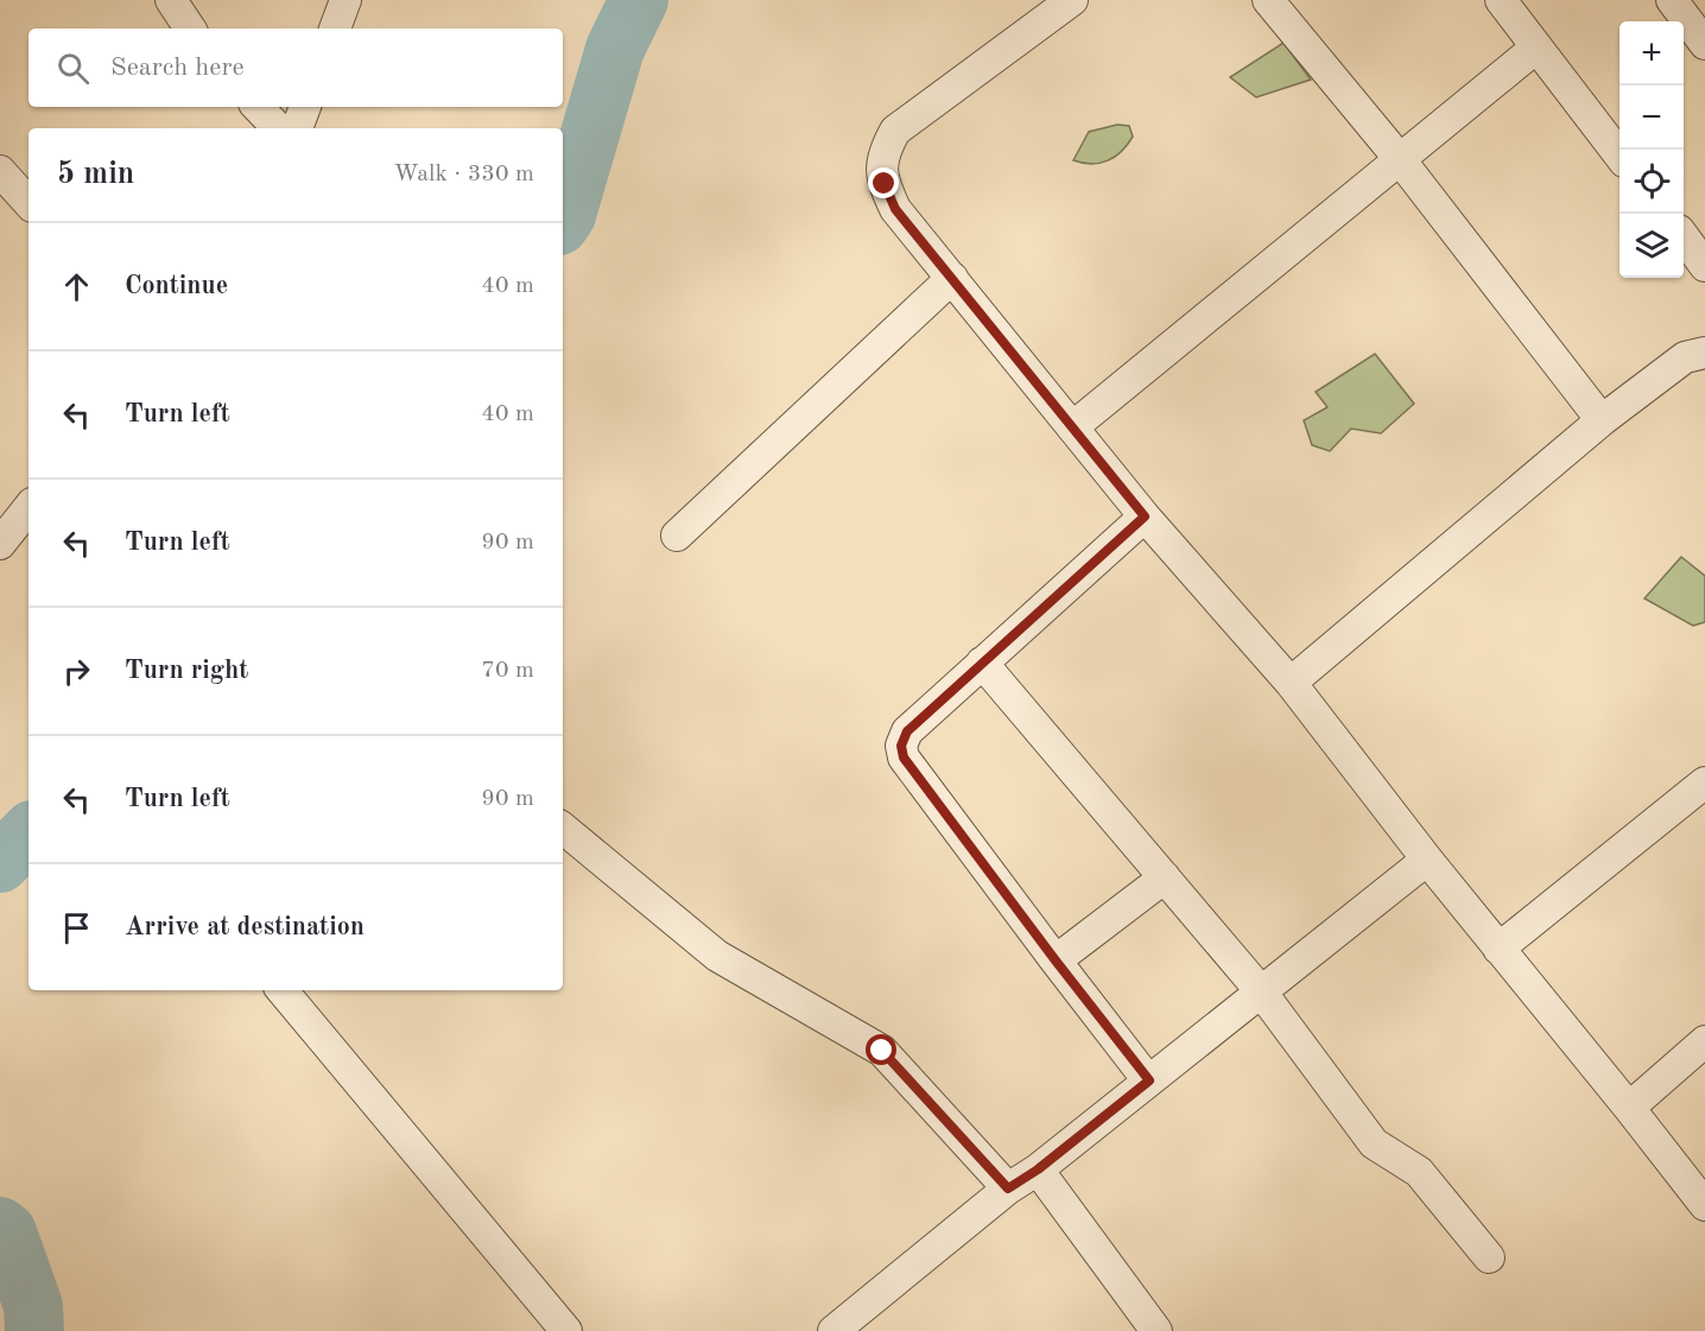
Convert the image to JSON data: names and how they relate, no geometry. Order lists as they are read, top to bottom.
{
  "page": {
    "map_buttons": ["+", "−"],
    "search": "Search here",
    "heading": ["5 min", "Walk · 330 m"],
    "list": [
      ["Continue", "40 m"],
      ["Turn left", "40 m"],
      ["Turn left", "90 m"],
      ["Turn right", "70 m"],
      ["Turn left", "90 m"],
      "Arrive at destination"
    ]
  }
}
